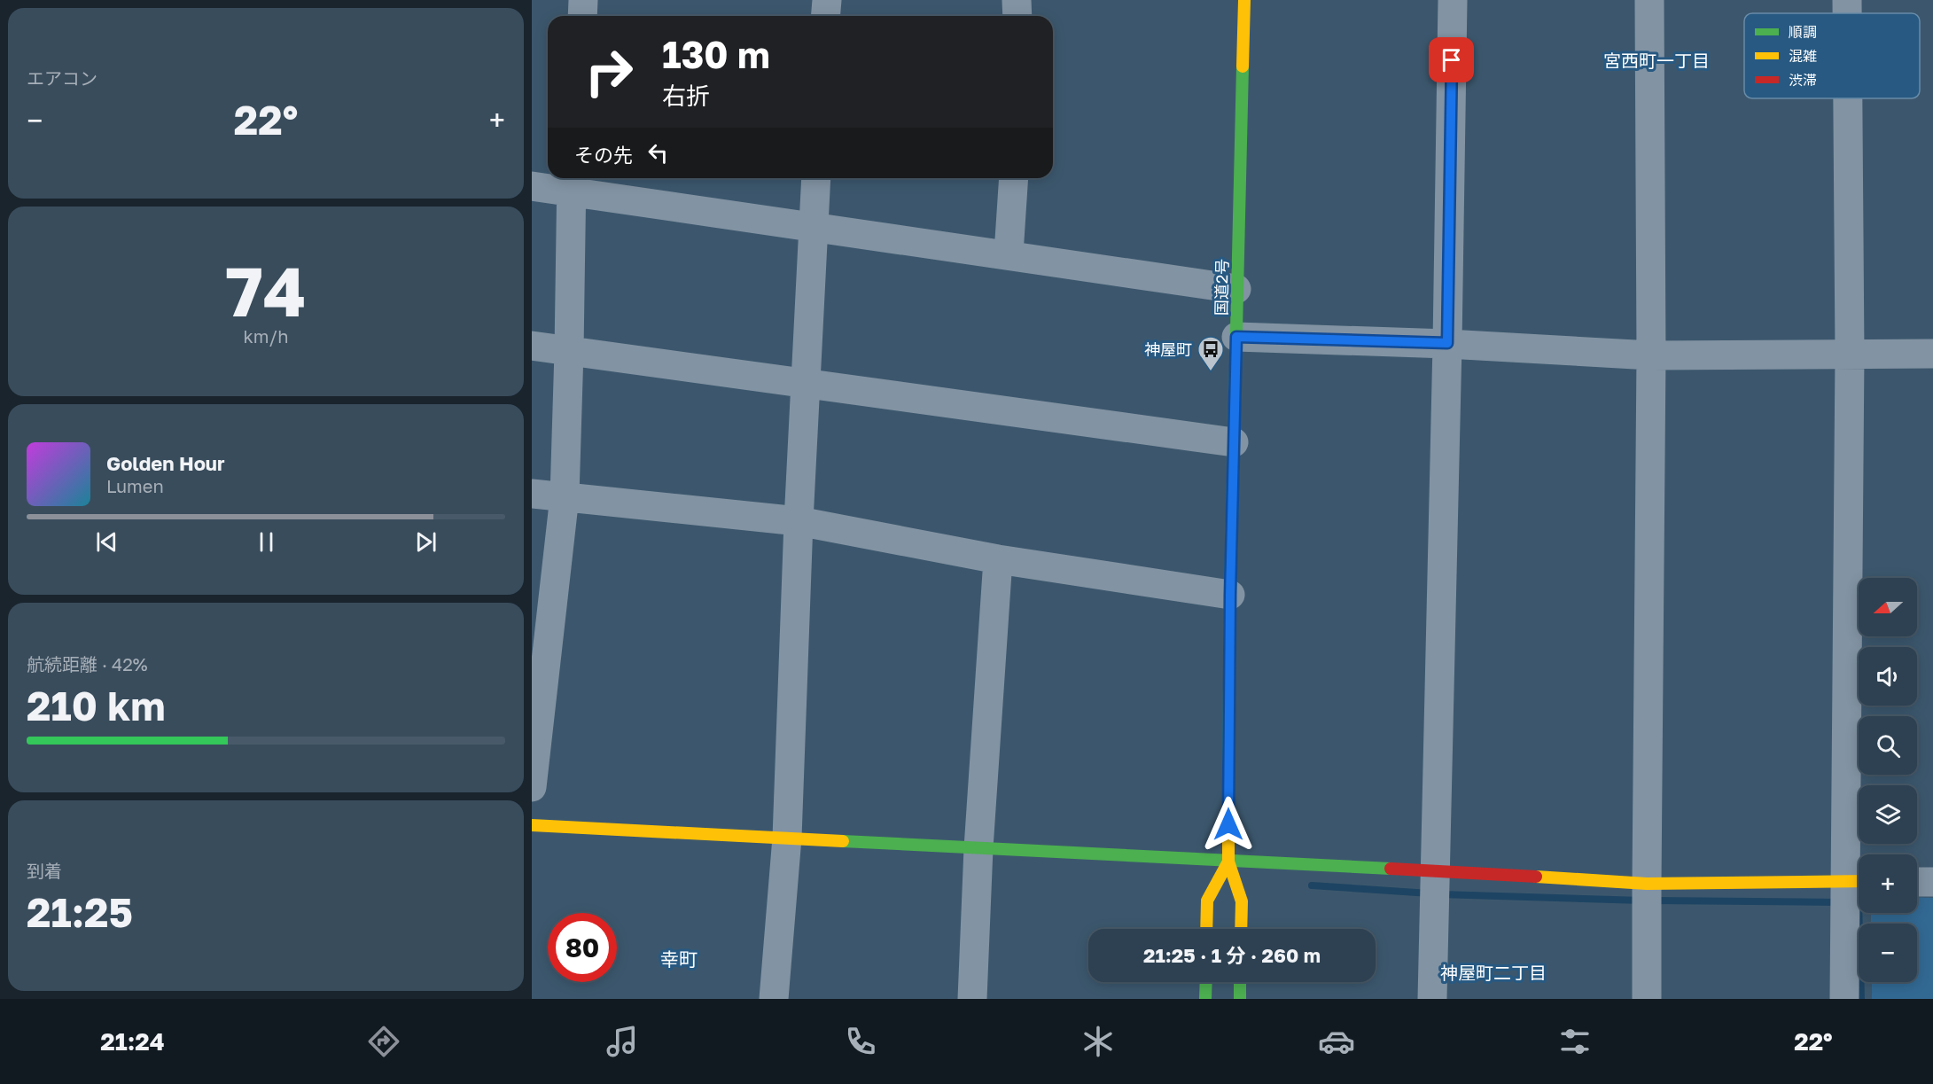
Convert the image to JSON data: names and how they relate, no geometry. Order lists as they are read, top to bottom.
{
  "streets": {
    "main road": ["国道2号"]
  },
  "districts": ["宮西町一丁目", "幸町", "神屋町二丁目"],
  "places": {
    "bus stop": ["神屋町"]
  },
  "legend": ["順調", "混雑", "渋滞"],
  "north": "left",
  "page": {
    "tile": [
      "エアコン",
      ["74", "km/h"],
      ["航続距離 · 42%", "210 km"],
      ["到着", "21:25"]
    ],
    "turn": ["130 m", "右折"],
    "heat": ["−", "22°", "+"],
    "then": "その先",
    "song": ["Golden Hour", "Lumen"],
    "map_buttons": ["+", "−"],
    "limit": "80",
    "trip": "21:25 · 1 分 · 260 m",
    "tabs": ["21:24", "22°"]
  }
}
